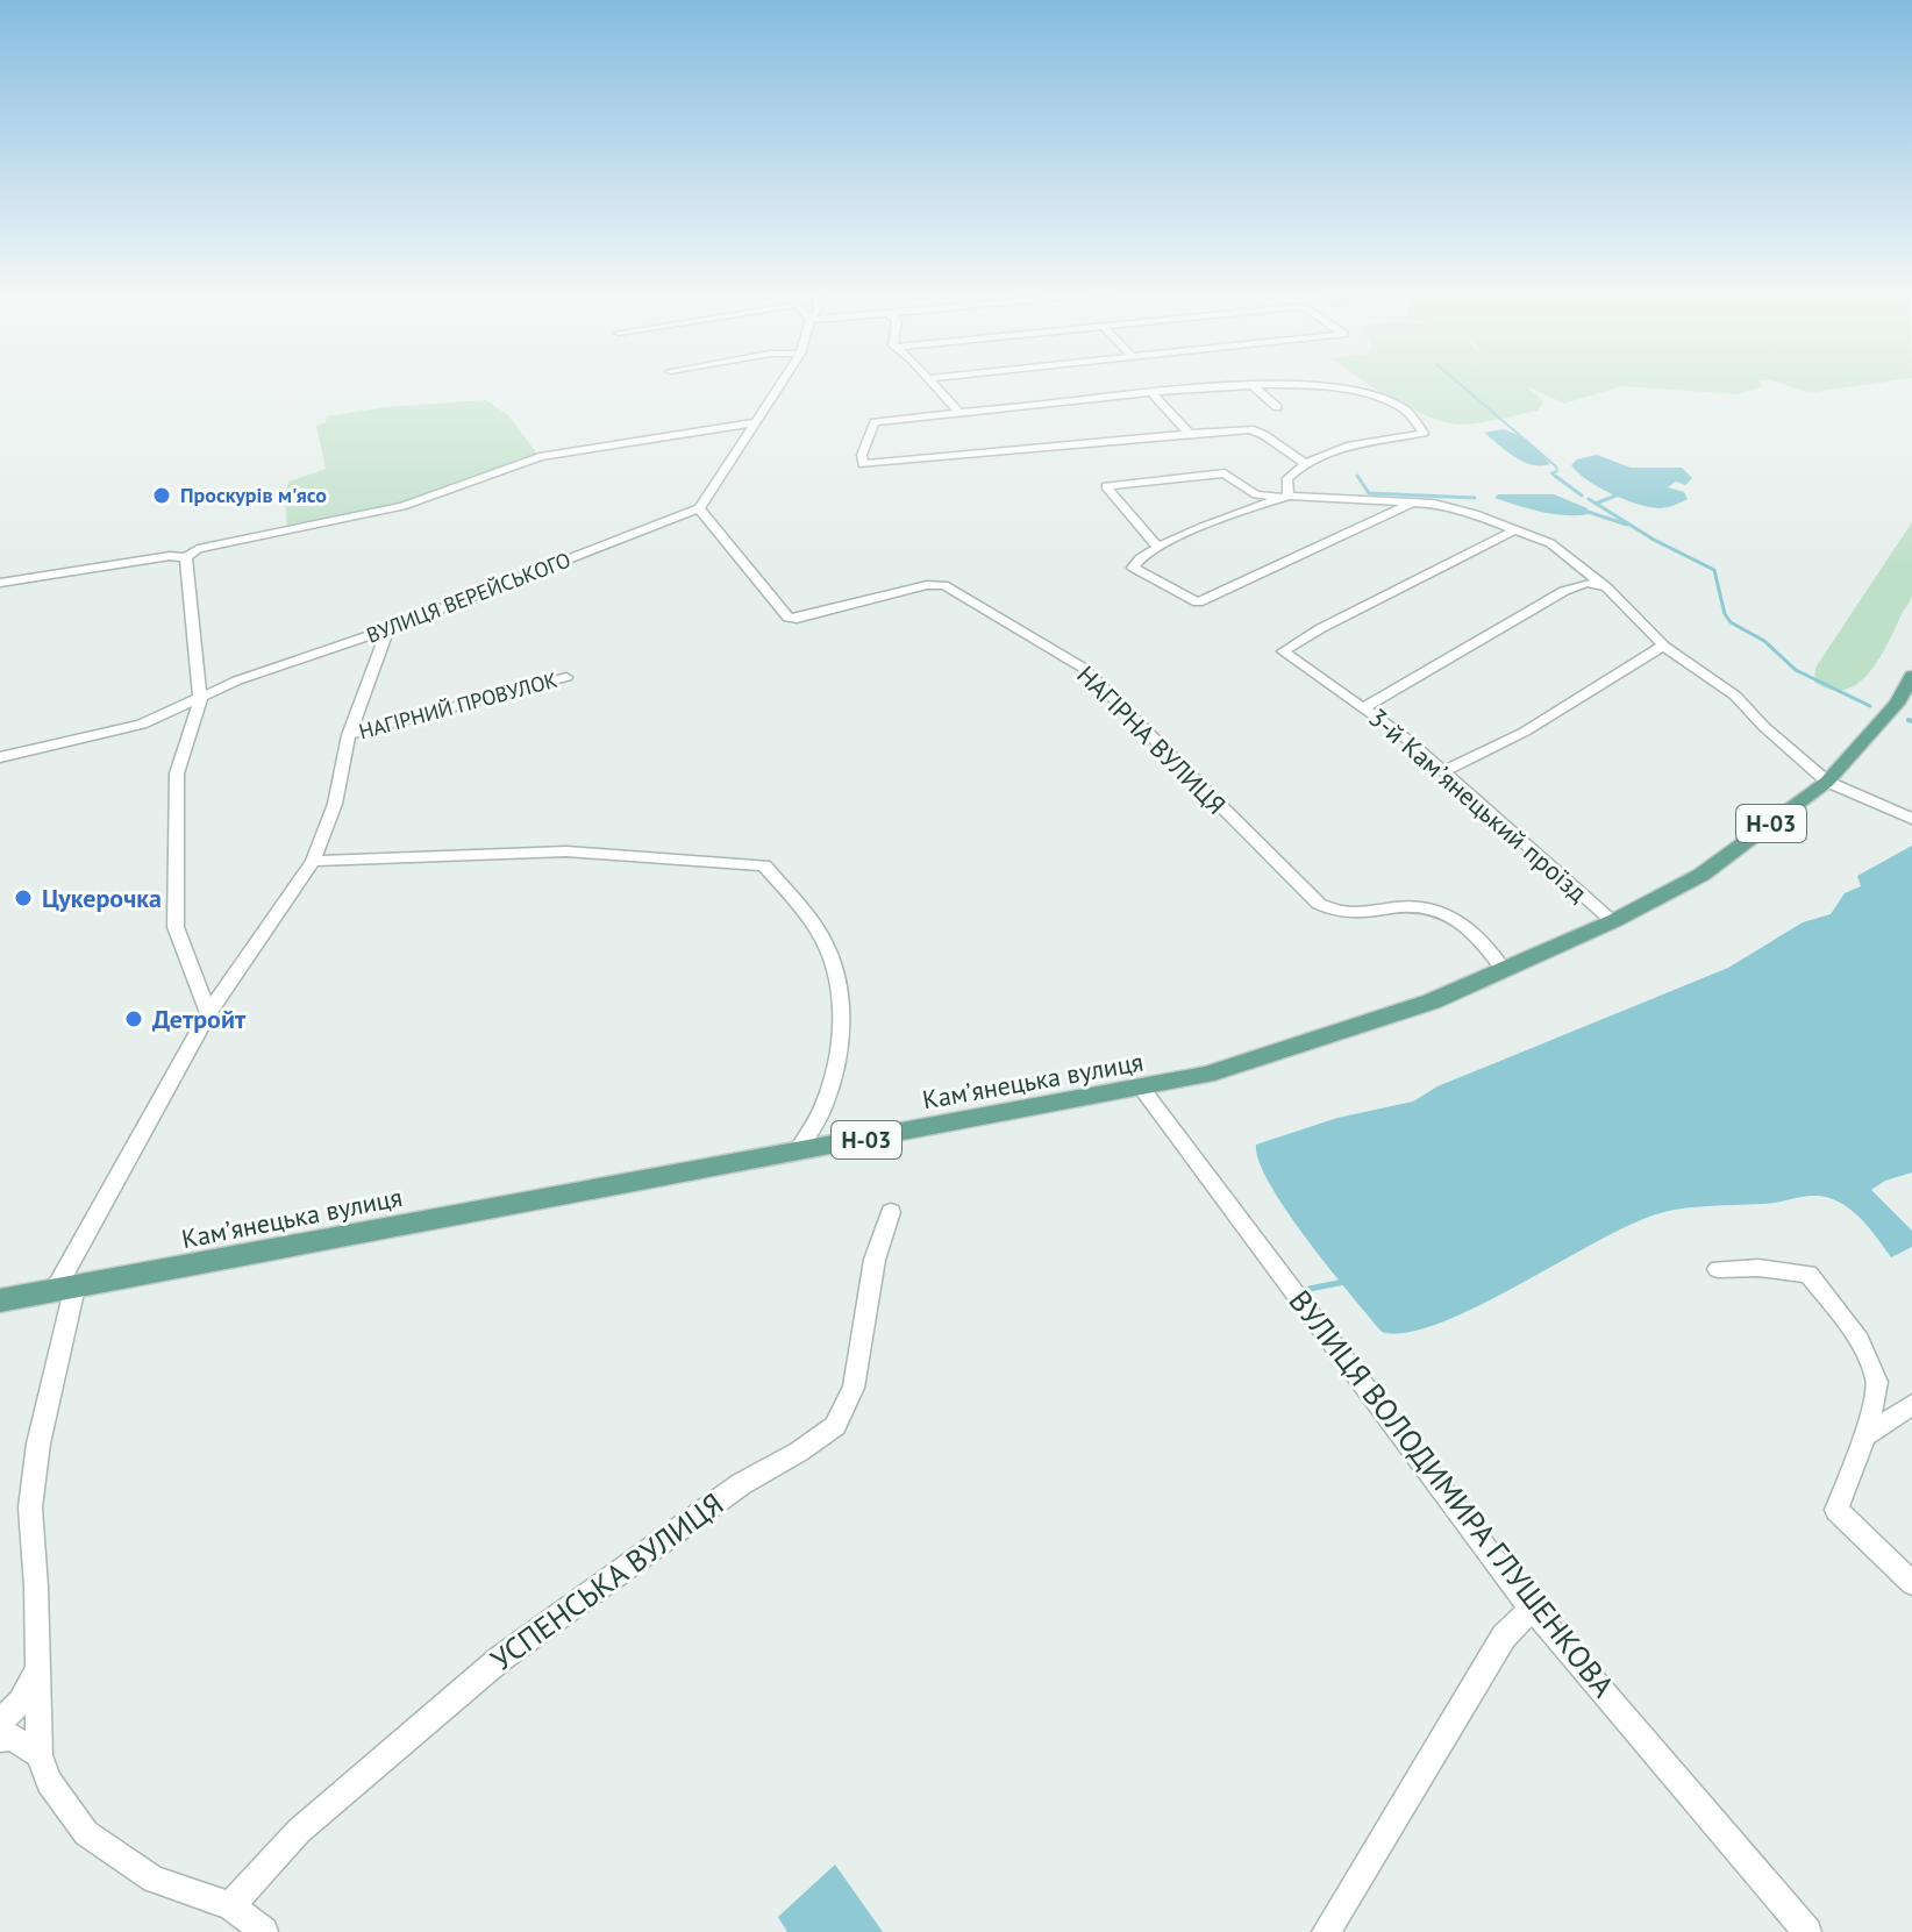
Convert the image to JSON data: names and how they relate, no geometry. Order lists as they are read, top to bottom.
{
  "streets": {
    "main road": ["Н-03", "Камʼянецька вулиця"],
    "street": [
      "ВУЛИЦЯ ВЕРЕЙСЬКОГО",
      "НАГІРНИЙ ПРОВУЛОК",
      "НАГІРНА ВУЛИЦЯ",
      "3-й Камʼянецький проїзд",
      "ВУЛИЦЯ ВОЛОДИМИРА ГЛУШЕНКОВА",
      "УСПЕНСЬКА ВУЛИЦЯ"
    ]
  },
  "crossings": [
    ["ВУЛИЦЯ ВЕРЕЙСЬКОГО", "НАГІРНА ВУЛИЦЯ"],
    ["НАГІРНА ВУЛИЦЯ", "Камʼянецька вулиця"],
    ["3-й Камʼянецький проїзд", "Камʼянецька вулиця"],
    ["Камʼянецька вулиця", "ВУЛИЦЯ ВОЛОДИМИРА ГЛУШЕНКОВА"]
  ],
  "places": ["Проскурів м'ясо", "Цукерочка", "Детройт"]
}
